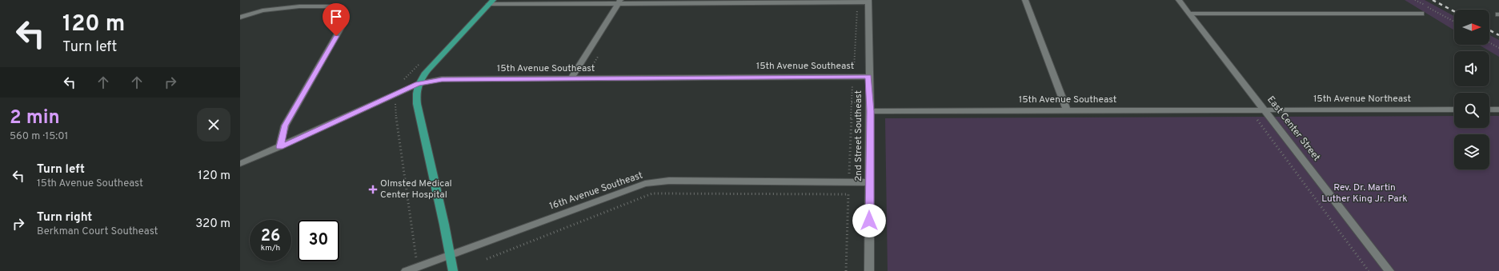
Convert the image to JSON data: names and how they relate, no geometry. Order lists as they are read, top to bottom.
{
  "streets": {
    "street": [
      "15th Avenue Southeast",
      "15th Avenue Northeast",
      "East Center Street",
      "2nd Street Southeast",
      "16th Avenue Southeast"
    ]
  },
  "crossings": [
    ["15th Avenue Southeast", "15th Avenue Northeast"],
    ["15th Avenue Southeast", "East Center Street"],
    ["15th Avenue Southeast", "2nd Street Southeast"],
    ["15th Avenue Northeast", "East Center Street"],
    ["2nd Street Southeast", "16th Avenue Southeast"]
  ],
  "parks": ["Rev. Dr. Martin Luther King Jr. Park"],
  "places": {
    "health": ["Olmsted Medical Center Hospital"]
  },
  "north": "right",
  "page": {
    "turn": ["120 m", "Turn left"],
    "heading": ["2 min", "560 m · 15:01"],
    "list": [
      {
        "name": "Turn left",
        "note": "15th Avenue Southeast",
        "value": "120 m"
      },
      {
        "name": "Turn right",
        "note": "Berkman Court Southeast",
        "value": "320 m"
      }
    ],
    "speed": "26 km/h",
    "limit": "30"
  }
}
